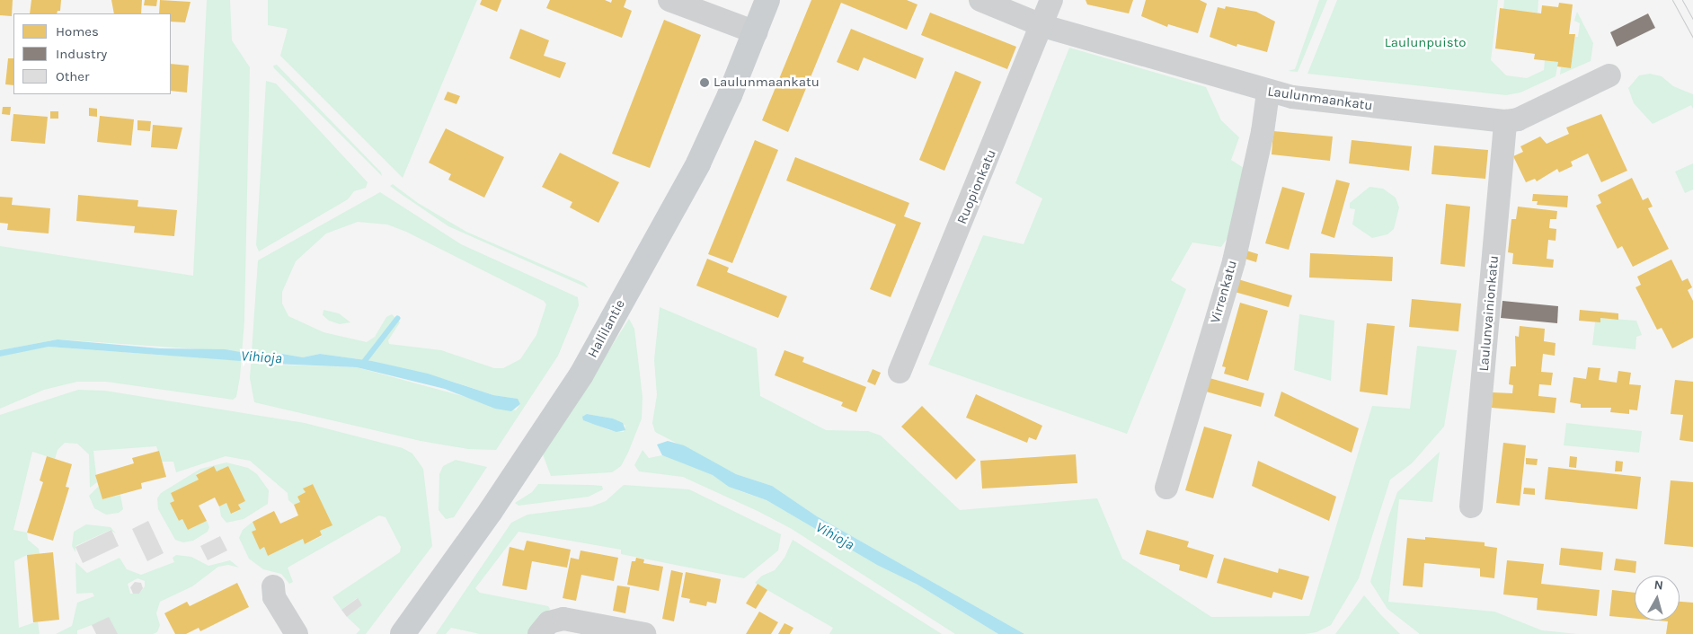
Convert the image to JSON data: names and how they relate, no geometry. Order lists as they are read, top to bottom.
{
  "streets": {
    "main road": ["Hallilantie"],
    "street": [
      "Laulunmaankatu",
      "Ruopionkatu",
      "Virrenkatu",
      "Laulunvainionkatu"
    ]
  },
  "crossings": [
    ["Laulunmaankatu", "Ruopionkatu"],
    ["Laulunmaankatu", "Virrenkatu"],
    ["Laulunmaankatu", "Laulunvainionkatu"]
  ],
  "water": ["Vihioja"],
  "parks": ["Laulunpuisto"],
  "places": ["Laulunmaankatu"],
  "legend": ["Homes", "Industry", "Other"],
  "north": "top"
}
